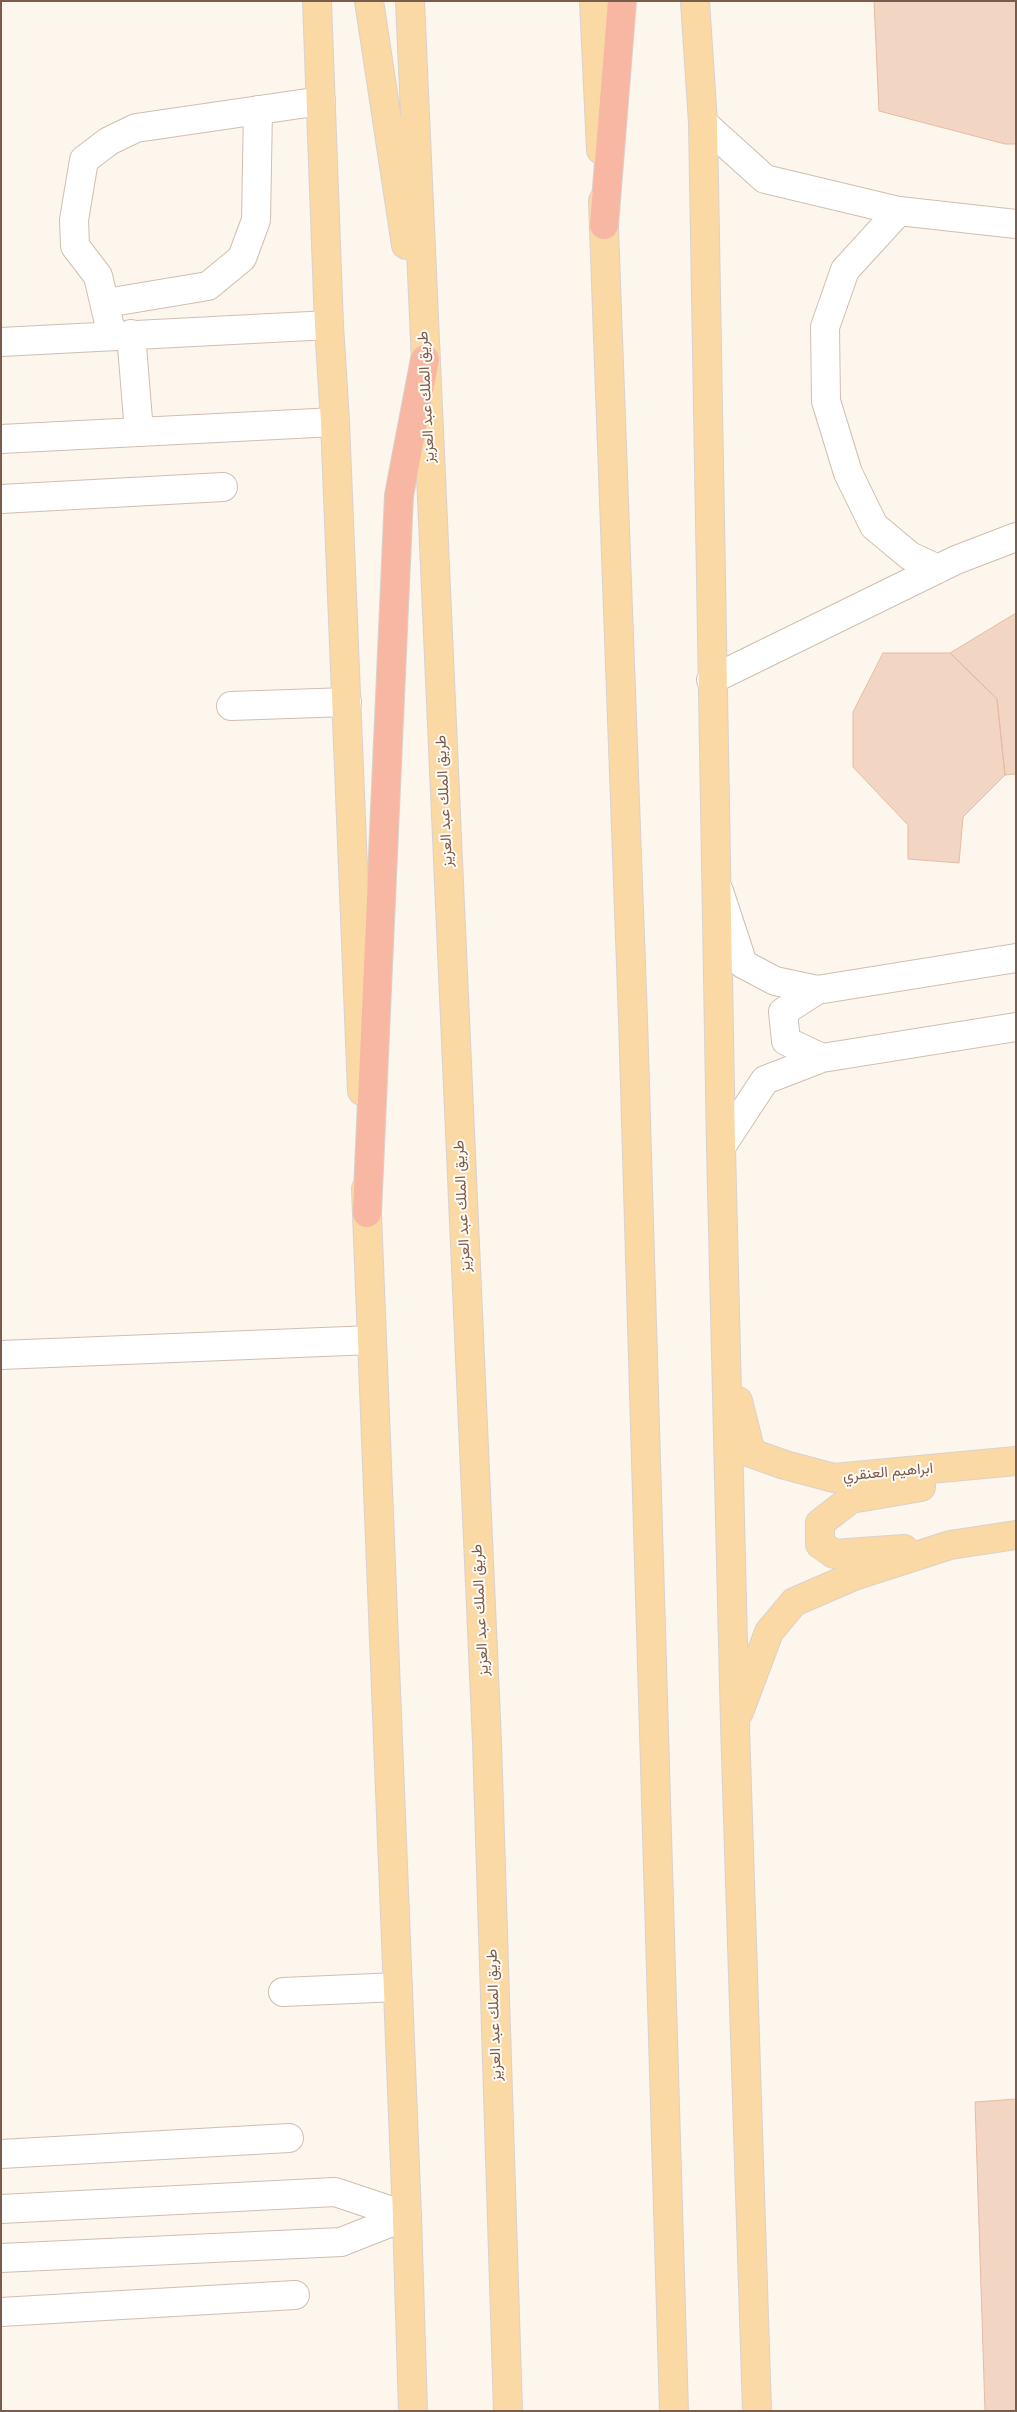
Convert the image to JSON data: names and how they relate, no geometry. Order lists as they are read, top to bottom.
{
  "streets": {
    "main road": ["طريق الملك عبد العزيز", "ابراهيم العنقري"]
  }
}
